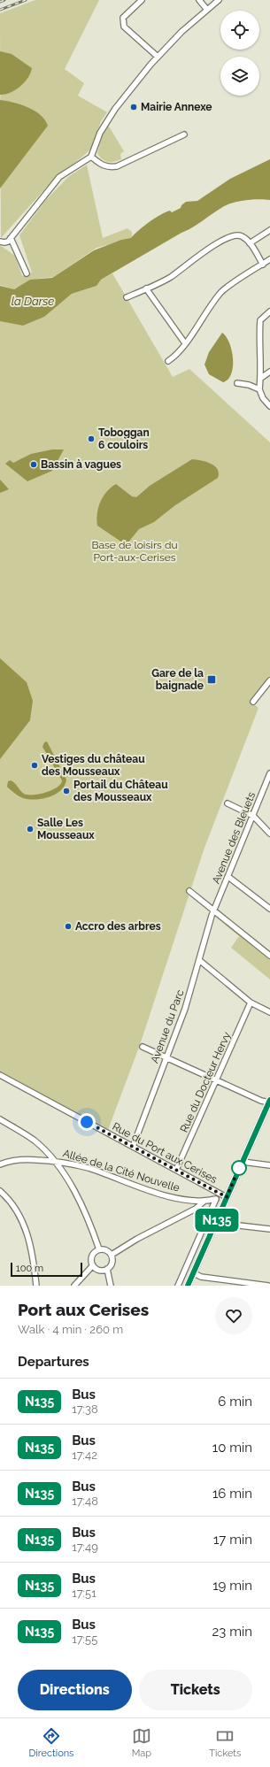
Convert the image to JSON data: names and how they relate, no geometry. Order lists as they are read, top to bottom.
{
  "streets": {
    "street": [
      "Avenue des Bleuets",
      "Avenue du Parc",
      "Rue du Docteur Hervy",
      "Rue du Port aux Cerises",
      "Allée de la Cité Nouvelle"
    ]
  },
  "crossings": [
    ["Avenue des Bleuets", "Avenue du Parc"],
    ["Avenue du Parc", "Rue du Port aux Cerises"],
    ["Rue du Docteur Hervy", "Rue du Port aux Cerises"]
  ],
  "water": ["la Darse"],
  "parks": ["Base de loisirs du Port-aux-Cerises"],
  "places": {
    "other": [
      "Mairie Annexe",
      "Toboggan 6 couloirs",
      "Bassin à vagues",
      "Vestiges du château des Mousseaux",
      "Portail du Château des Mousseaux",
      "Salle Les Mousseaux",
      "Accro des arbres"
    ],
    "transit": ["Gare de la baignade"]
  },
  "lines": ["bus line N135"],
  "scale_bar": "100 m",
  "page": {
    "on_map": "N135",
    "scale": "100 m",
    "heading": [
      ["Port aux Cerises", "Walk · 4 min · 260 m"],
      "Departures"
    ],
    "list": [
      {
        "mark": "N135",
        "name": "Bus",
        "note": "17:38",
        "value": "6 min"
      },
      {
        "mark": "N135",
        "name": "Bus",
        "note": "17:42",
        "value": "10 min"
      },
      {
        "mark": "N135",
        "name": "Bus",
        "note": "17:48",
        "value": "16 min"
      },
      {
        "mark": "N135",
        "name": "Bus",
        "note": "17:49",
        "value": "17 min"
      },
      {
        "mark": "N135",
        "name": "Bus",
        "note": "17:51",
        "value": "19 min"
      },
      {
        "mark": "N135",
        "name": "Bus",
        "note": "17:55",
        "value": "23 min"
      }
    ],
    "buttons": ["Directions", "Tickets"],
    "tabs": ["Directions", "Map", "Tickets"]
  }
}
